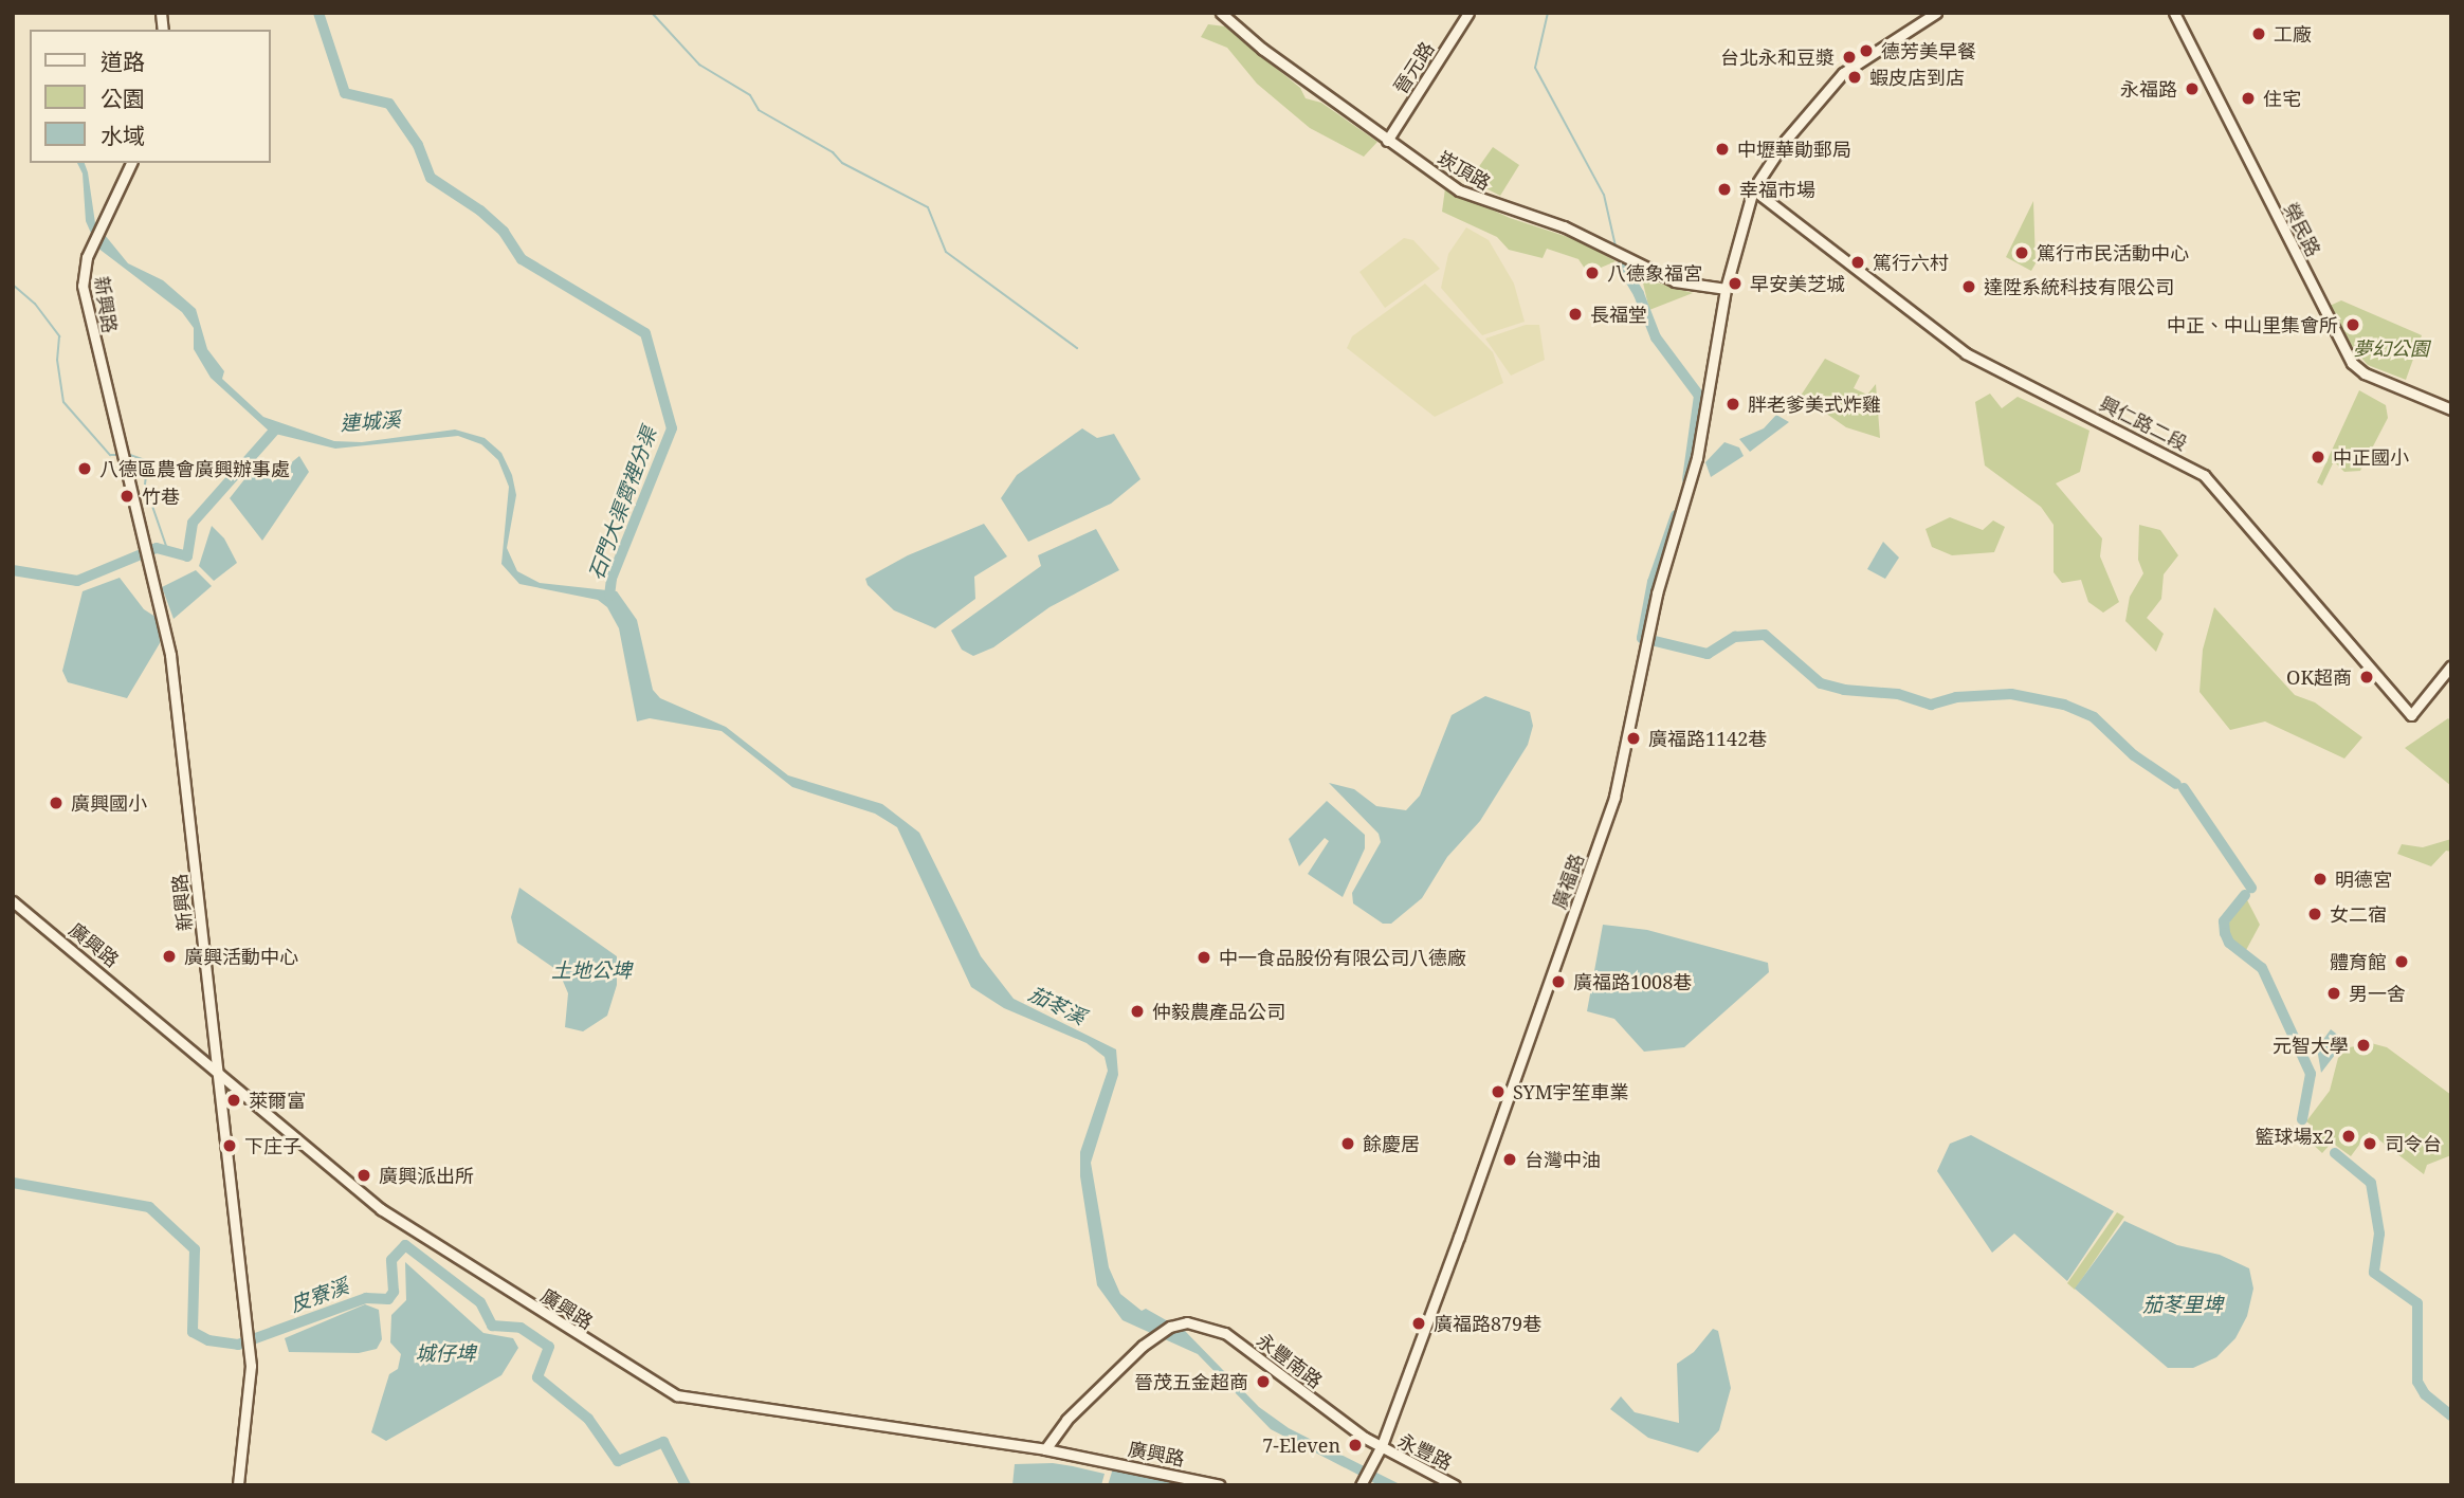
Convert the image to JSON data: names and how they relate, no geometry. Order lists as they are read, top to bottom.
{
  "streets": {
    "street": [
      "晉元路",
      "崁頂路",
      "榮民路",
      "新興路",
      "興仁路二段",
      "廣福路",
      "廣興路",
      "永豐南路",
      "永豐路"
    ]
  },
  "crossings": [
    ["晉元路", "崁頂路"],
    ["崁頂路", "廣福路"],
    ["新興路", "廣興路"],
    ["興仁路二段", "廣福路"],
    ["廣福路", "永豐南路"],
    ["廣福路", "永豐路"],
    ["廣興路", "永豐南路"],
    ["永豐南路", "永豐路"]
  ],
  "water": [
    "連城溪",
    "石門大渠霄裡分渠",
    "土地公埤",
    "茄苳溪",
    "皮寮溪",
    "茄苳里埤",
    "城仔埤"
  ],
  "parks": ["夢幻公園"],
  "places": [
    "工廠",
    "德芳美早餐",
    "台北永和豆漿",
    "蝦皮店到店",
    "永福路",
    "住宅",
    "中壢華勛郵局",
    "幸福市場",
    "篤行市民活動中心",
    "篤行六村",
    "八德象福宮",
    "早安美芝城",
    "達陞系統科技有限公司",
    "長福堂",
    "中正、中山里集會所",
    "胖老爹美式炸雞",
    "中正國小",
    "八德區農會廣興辦事處",
    "竹巷",
    "OK超商",
    "廣福路1142巷",
    "廣興國小",
    "明德宮",
    "女二宿",
    "廣興活動中心",
    "中一食品股份有限公司八德廠",
    "體育館",
    "廣福路1008巷",
    "男一舍",
    "仲毅農產品公司",
    "元智大學",
    "SYM宇笙車業",
    "萊爾富",
    "籃球場x2",
    "餘慶居",
    "司令台",
    "下庄子",
    "台灣中油",
    "廣興派出所",
    "廣福路879巷",
    "晉茂五金超商",
    "7-Eleven"
  ],
  "legend": ["道路", "公園", "水域"]
}
